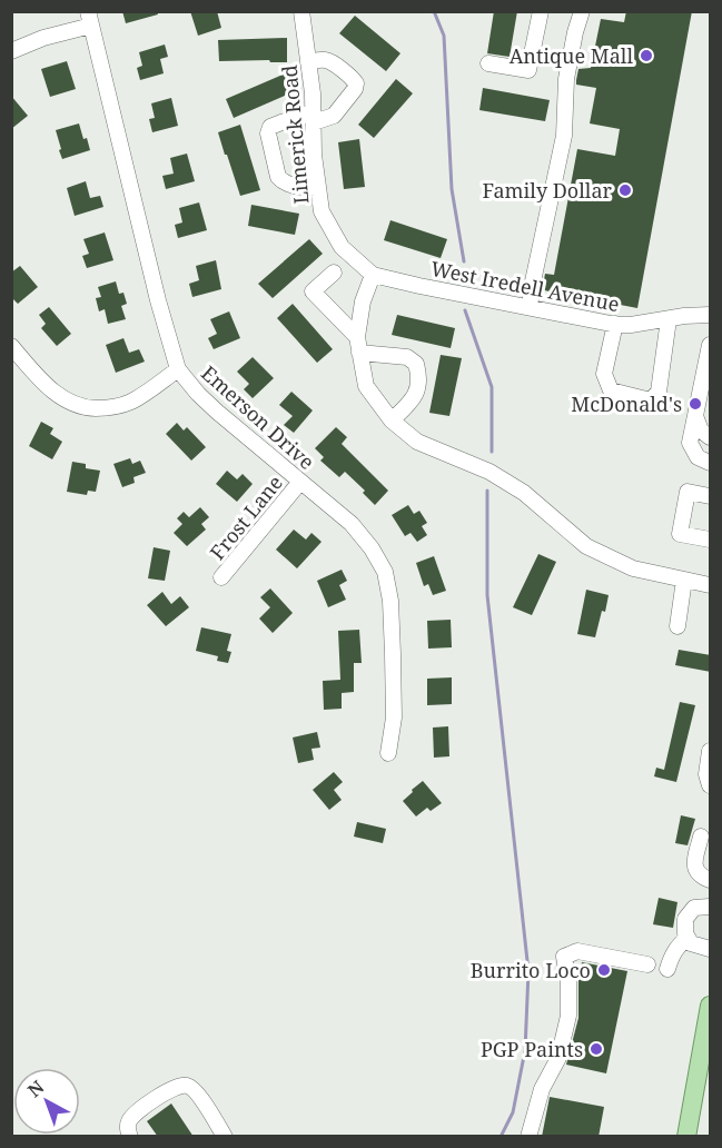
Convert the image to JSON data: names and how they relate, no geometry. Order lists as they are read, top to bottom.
{
  "streets": {
    "street": [
      "Limerick Road",
      "West Iredell Avenue",
      "Emerson Drive",
      "Frost Lane"
    ]
  },
  "crossings": [
    ["Limerick Road", "West Iredell Avenue"],
    ["Emerson Drive", "Frost Lane"]
  ],
  "places": [
    "Antique Mall",
    "Family Dollar",
    "McDonald's",
    "Burrito Loco",
    "PGP Paints"
  ],
  "north": "top left"
}
